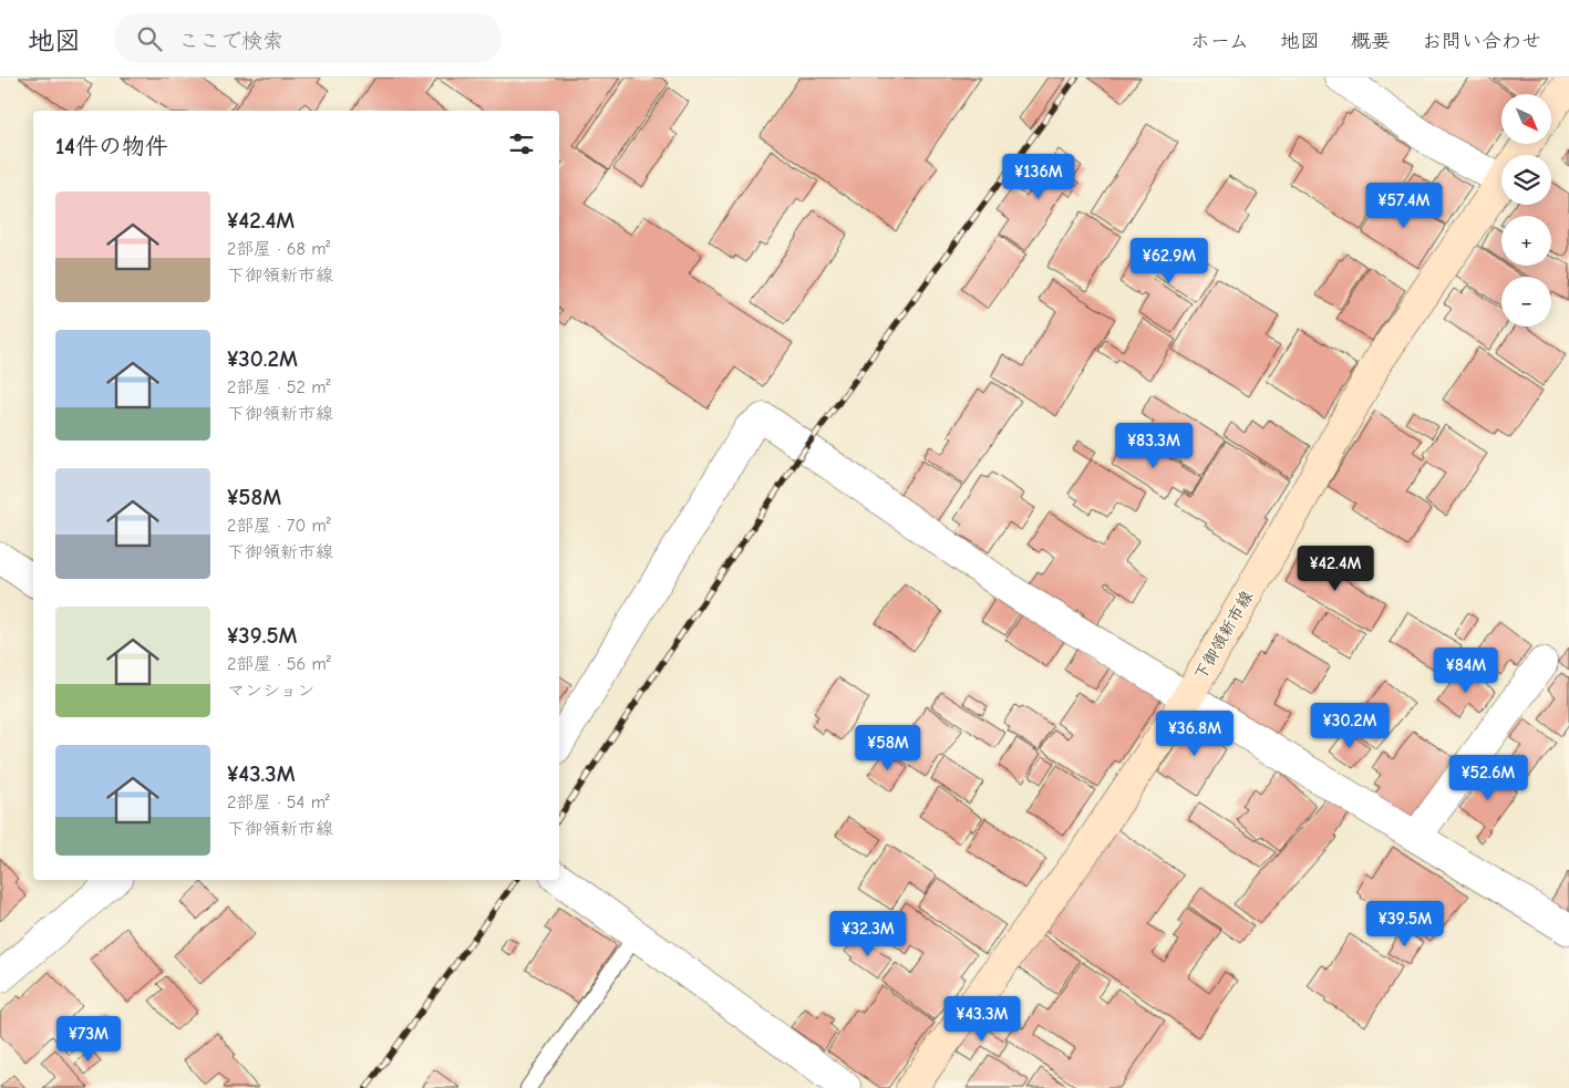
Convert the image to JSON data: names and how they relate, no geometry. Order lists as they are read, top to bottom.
{
  "streets": {
    "main road": ["下御領新市線"]
  },
  "north": "bottom right",
  "page": {
    "header": "地図",
    "search": "ここで検索",
    "nav": [
      "ホーム",
      "地図",
      "概要",
      "お問い合わせ"
    ],
    "map_buttons": ["+", "−"],
    "heading": "14件の物件",
    "price": [
      "¥136M",
      "¥57.4M",
      "¥62.9M",
      "¥83.3M",
      "¥42.4M",
      "¥84M",
      "¥30.2M",
      "¥36.8M",
      "¥58M",
      "¥52.6M",
      "¥39.5M",
      "¥32.3M",
      "¥43.3M",
      "¥73M"
    ],
    "list": [
      {
        "name": "¥42.4M",
        "note": "2部屋 · 68 m² · 下御領新市線"
      },
      {
        "name": "¥30.2M",
        "note": "2部屋 · 52 m² · 下御領新市線"
      },
      {
        "name": "¥58M",
        "note": "2部屋 · 70 m² · 下御領新市線"
      },
      {
        "name": "¥39.5M",
        "note": "2部屋 · 56 m² · マンション"
      },
      {
        "name": "¥43.3M",
        "note": "2部屋 · 54 m² · 下御領新市線"
      }
    ]
  }
}
